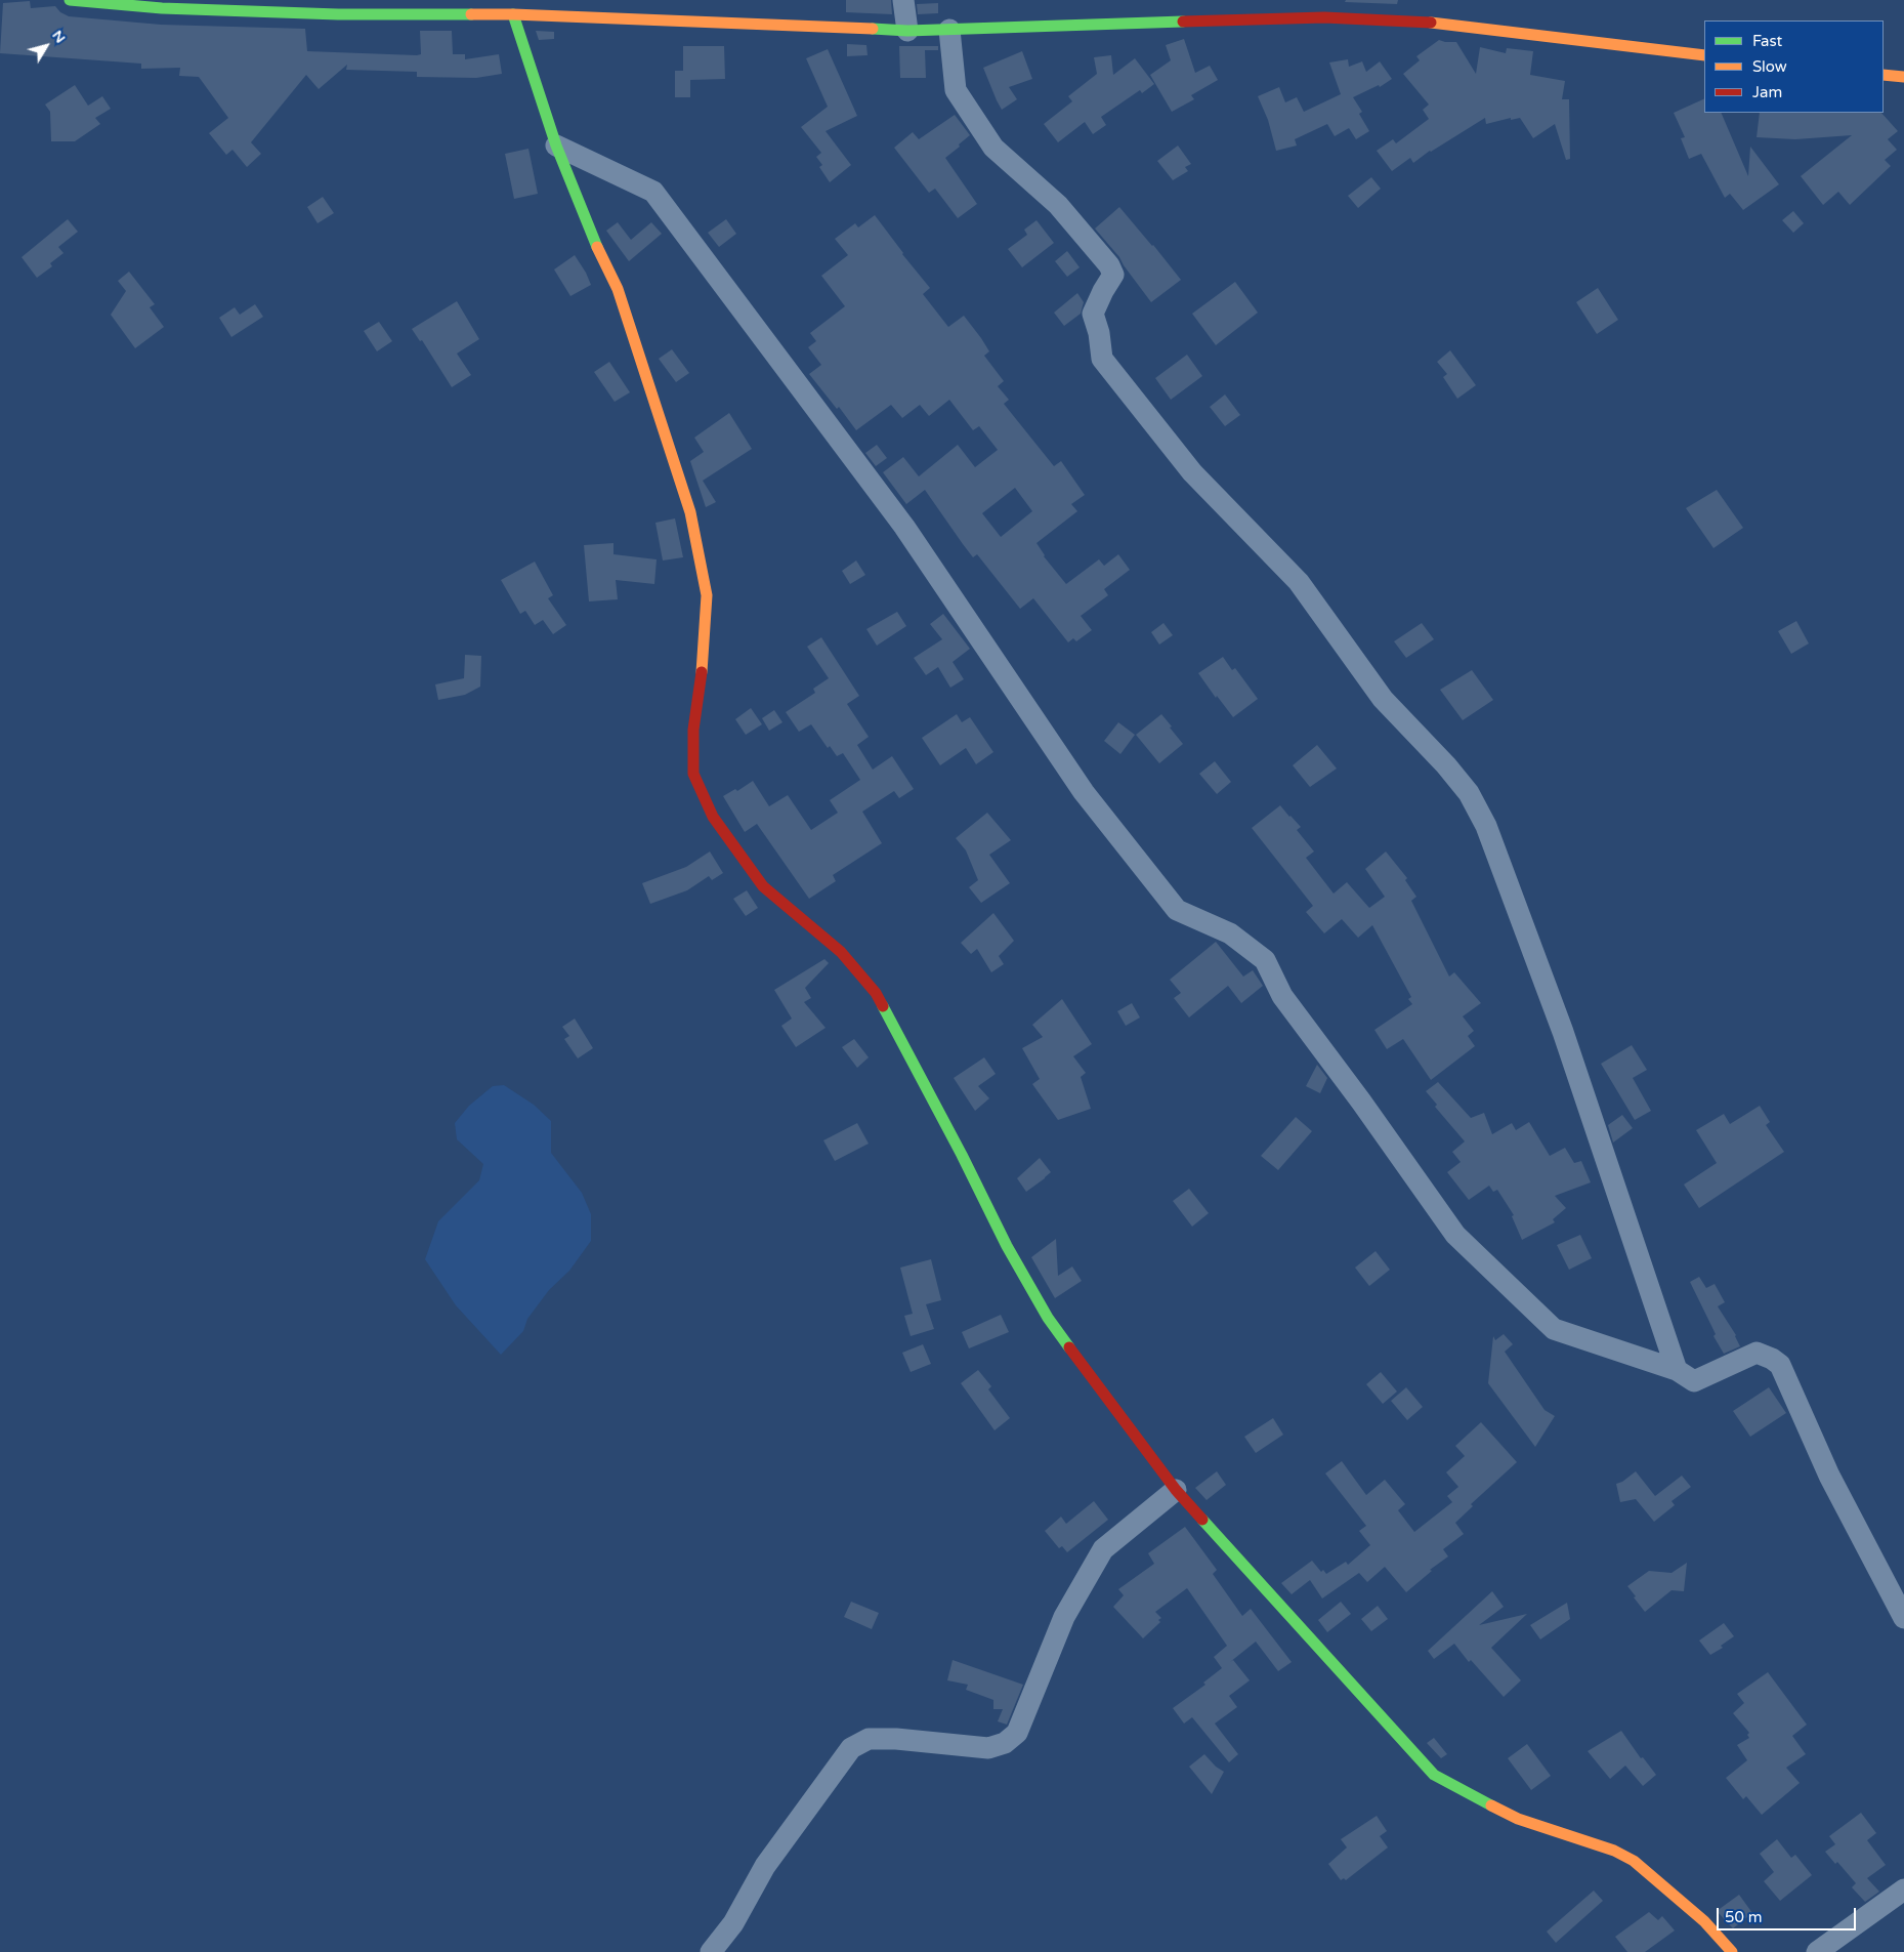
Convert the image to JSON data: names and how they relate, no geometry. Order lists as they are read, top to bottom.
{
  "legend": ["Fast", "Slow", "Jam"],
  "scale_bar": "50 m",
  "north": "top right"
}
